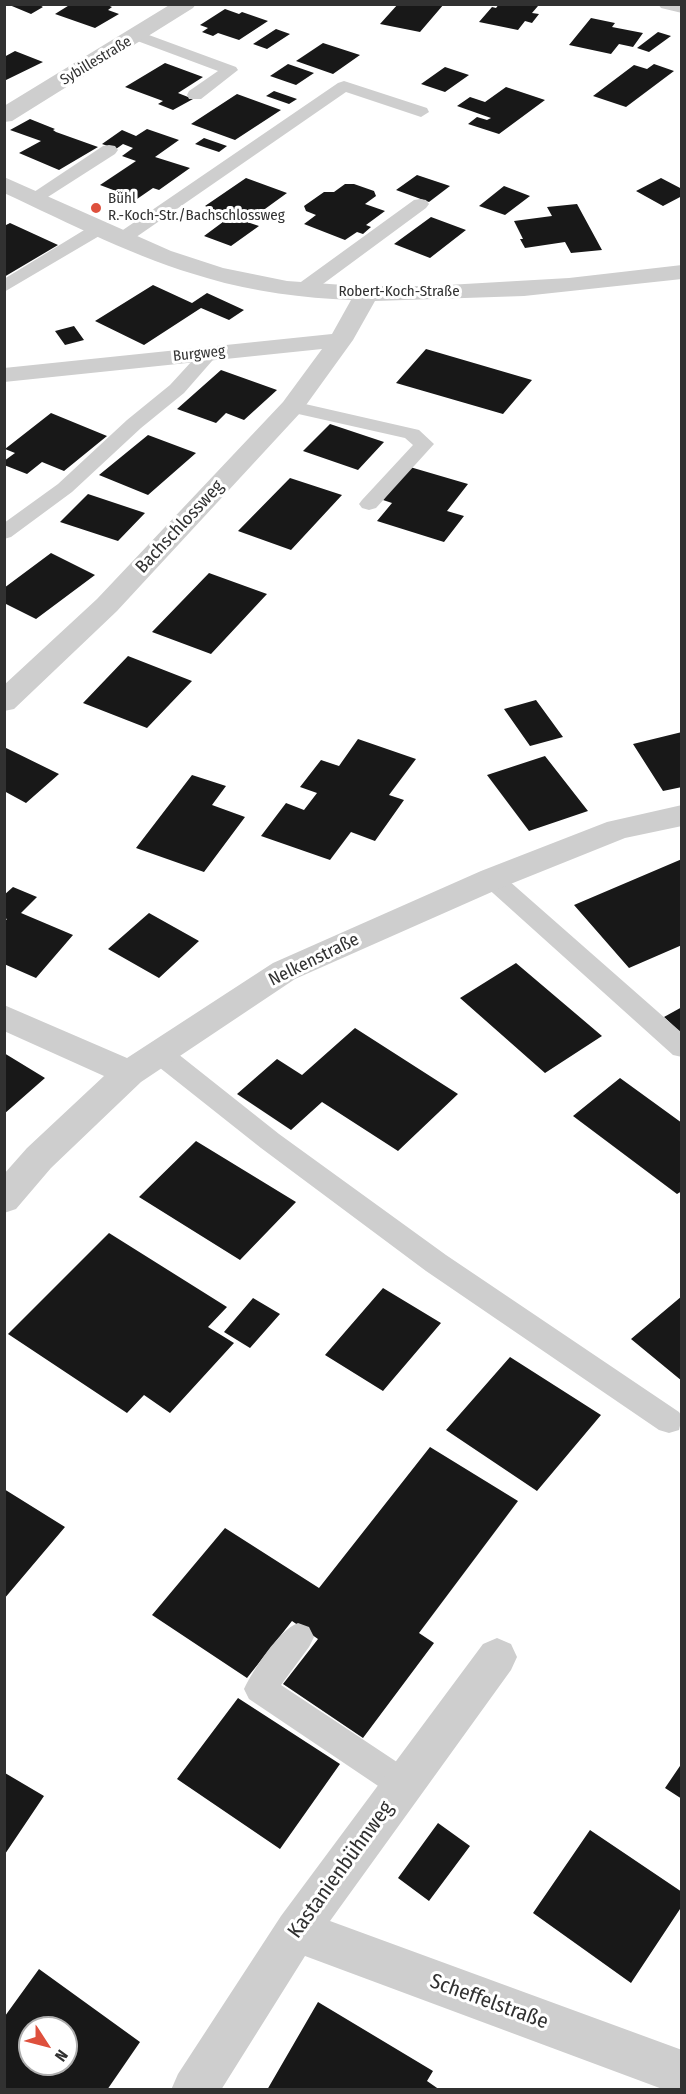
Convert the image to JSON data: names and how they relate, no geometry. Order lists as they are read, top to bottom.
{
  "streets": {
    "street": [
      "Sybillestraße",
      "Robert-Koch-Straße",
      "Burgweg",
      "Bachschlossweg",
      "Nelkenstraße",
      "Kastanienbühnweg",
      "Scheffelstraße"
    ]
  },
  "crossings": [
    ["Burgweg", "Bachschlossweg"],
    ["Kastanienbühnweg", "Scheffelstraße"]
  ],
  "places": ["Bühl R.-Koch-Str./Bachschlossweg"],
  "north": "bottom right"
}
